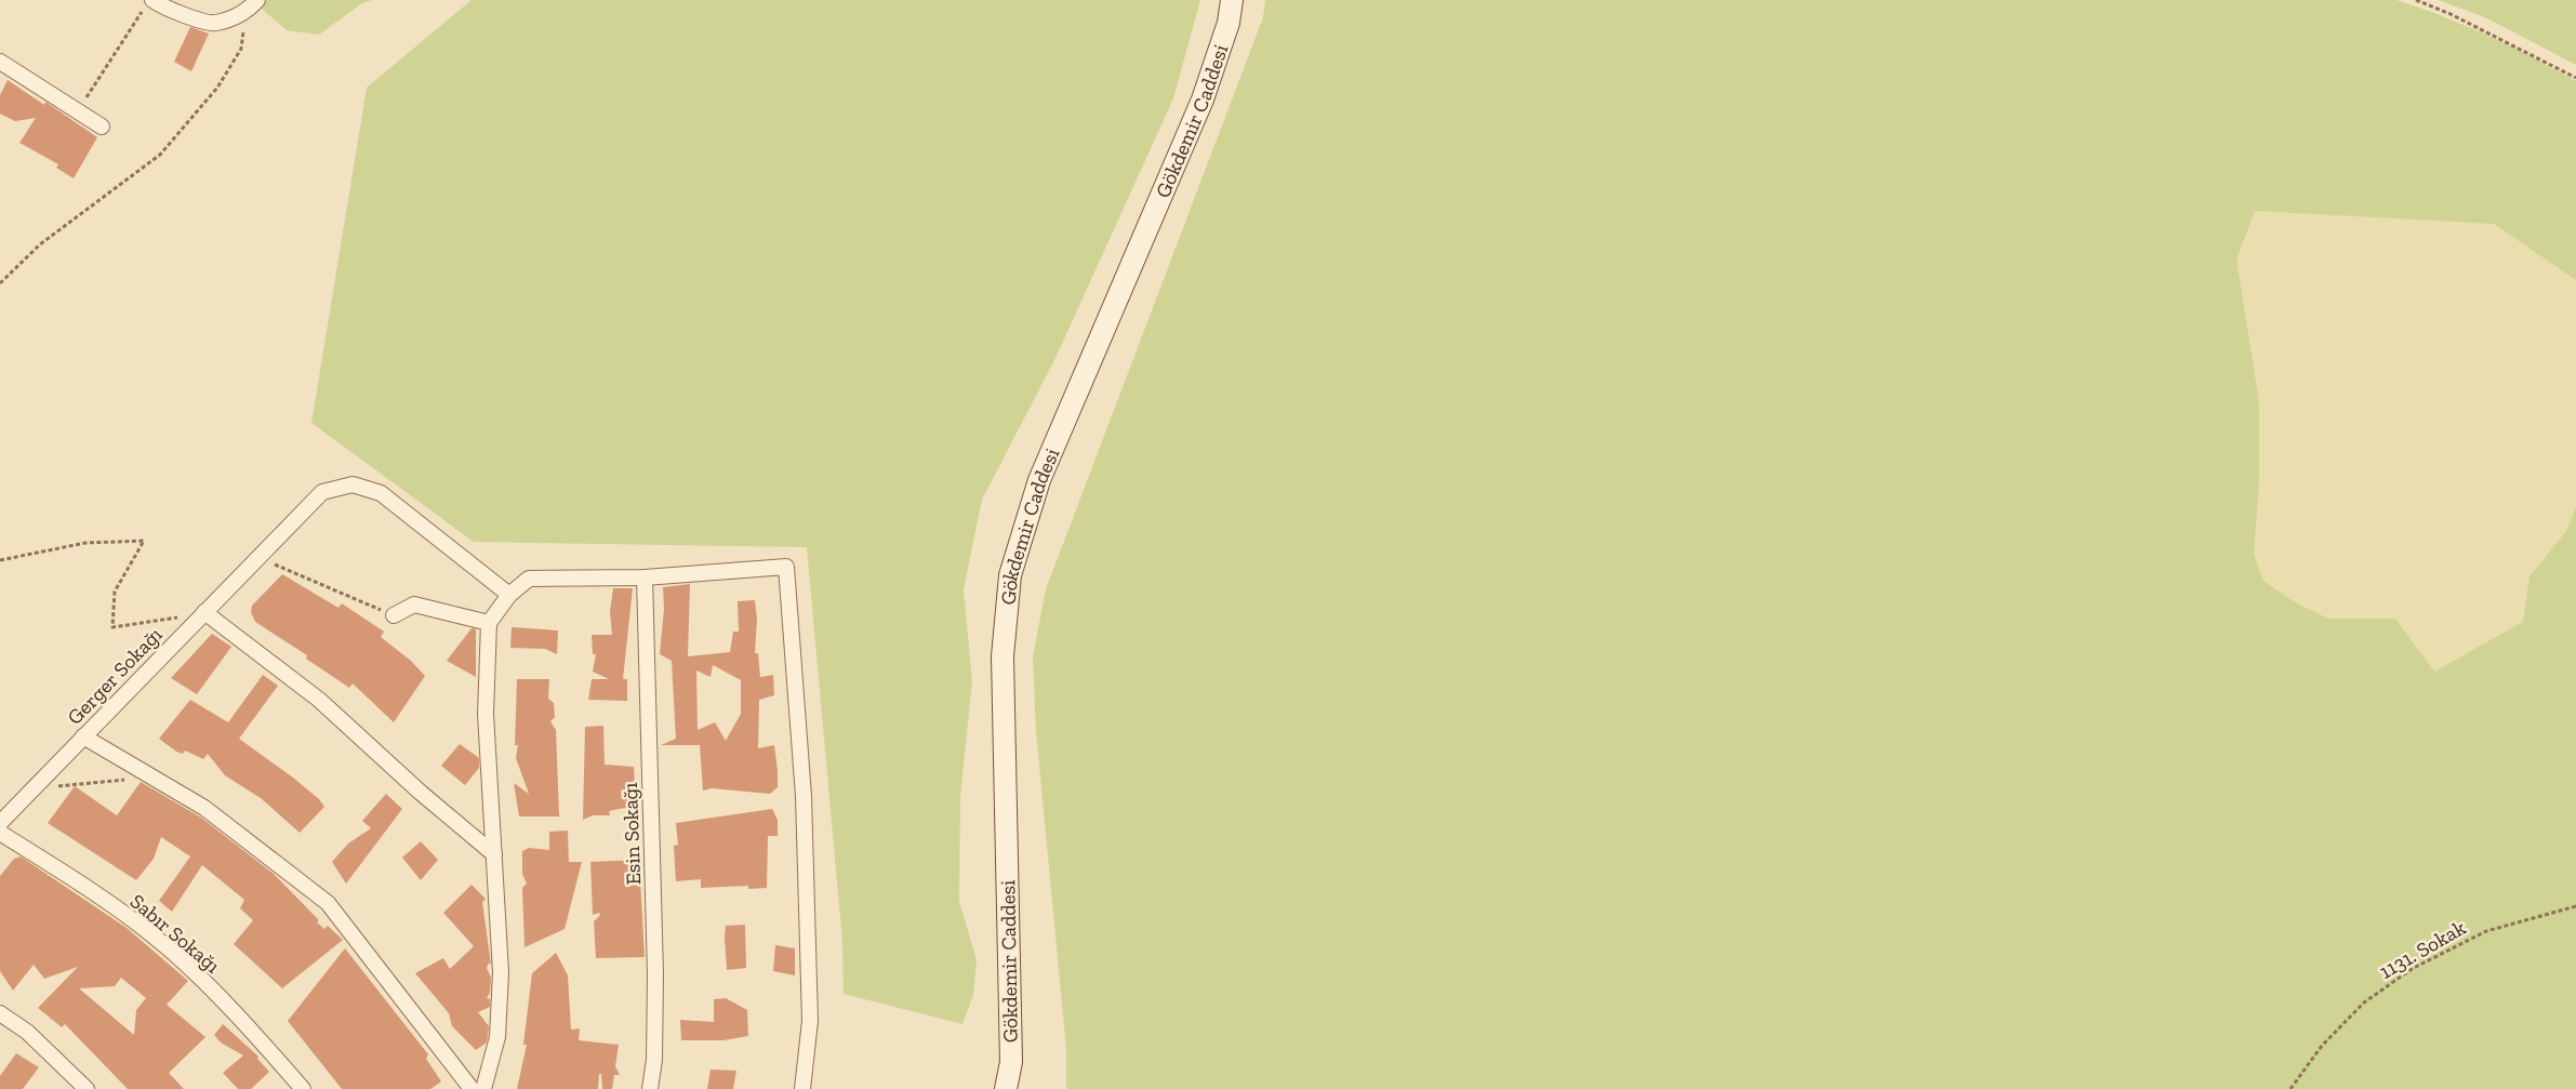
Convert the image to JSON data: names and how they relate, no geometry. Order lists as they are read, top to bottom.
{
  "streets": {
    "main road": ["Gökdemir Caddesi"],
    "street": ["Gerger Sokağı", "Esin Sokağı", "Sabır Sokağı"],
    "path": ["1131. Sokak"]
  }
}
